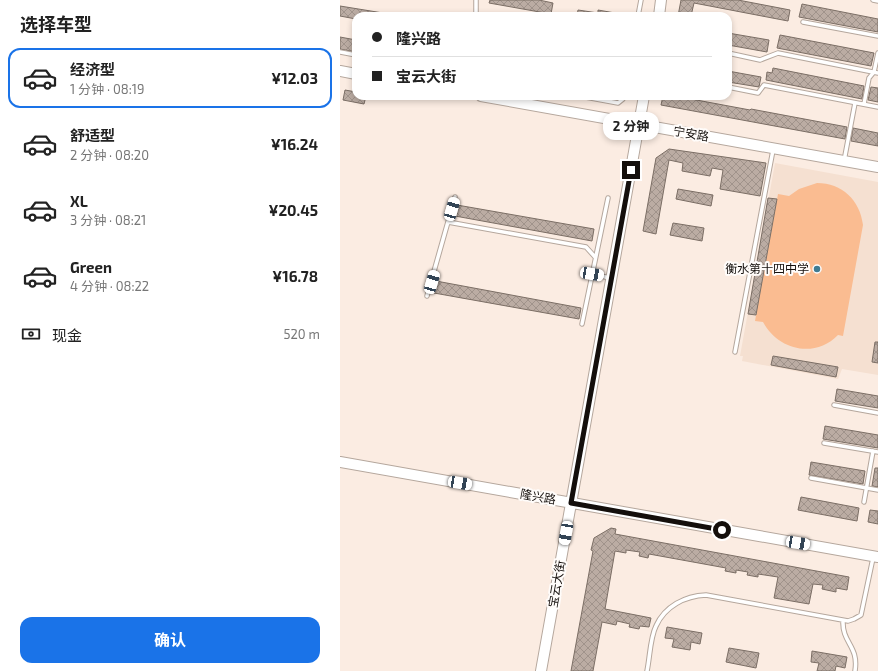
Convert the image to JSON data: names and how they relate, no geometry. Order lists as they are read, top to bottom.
{
  "streets": {
    "street": ["宁安路", "隆兴路", "宝云大街"]
  },
  "crossings": [
    ["宁安路", "宝云大街"],
    ["隆兴路", "宝云大街"]
  ],
  "places": ["衡水第十四中学"],
  "page": {
    "heading": "选择车型",
    "banner": ["隆兴路", "宝云大街"],
    "list": [
      {
        "name": "经济型",
        "note": "1 分钟 · 08:19",
        "value": "¥12.03"
      },
      {
        "name": "舒适型",
        "note": "2 分钟 · 08:20",
        "value": "¥16.24"
      },
      {
        "name": "XL",
        "note": "3 分钟 · 08:21",
        "value": "¥20.45"
      },
      {
        "name": "Green",
        "note": "4 分钟 · 08:22",
        "value": "¥16.78"
      }
    ],
    "bubble": "2 分钟",
    "pay": ["现金", "520 m"],
    "buttons": "确认"
  }
}
